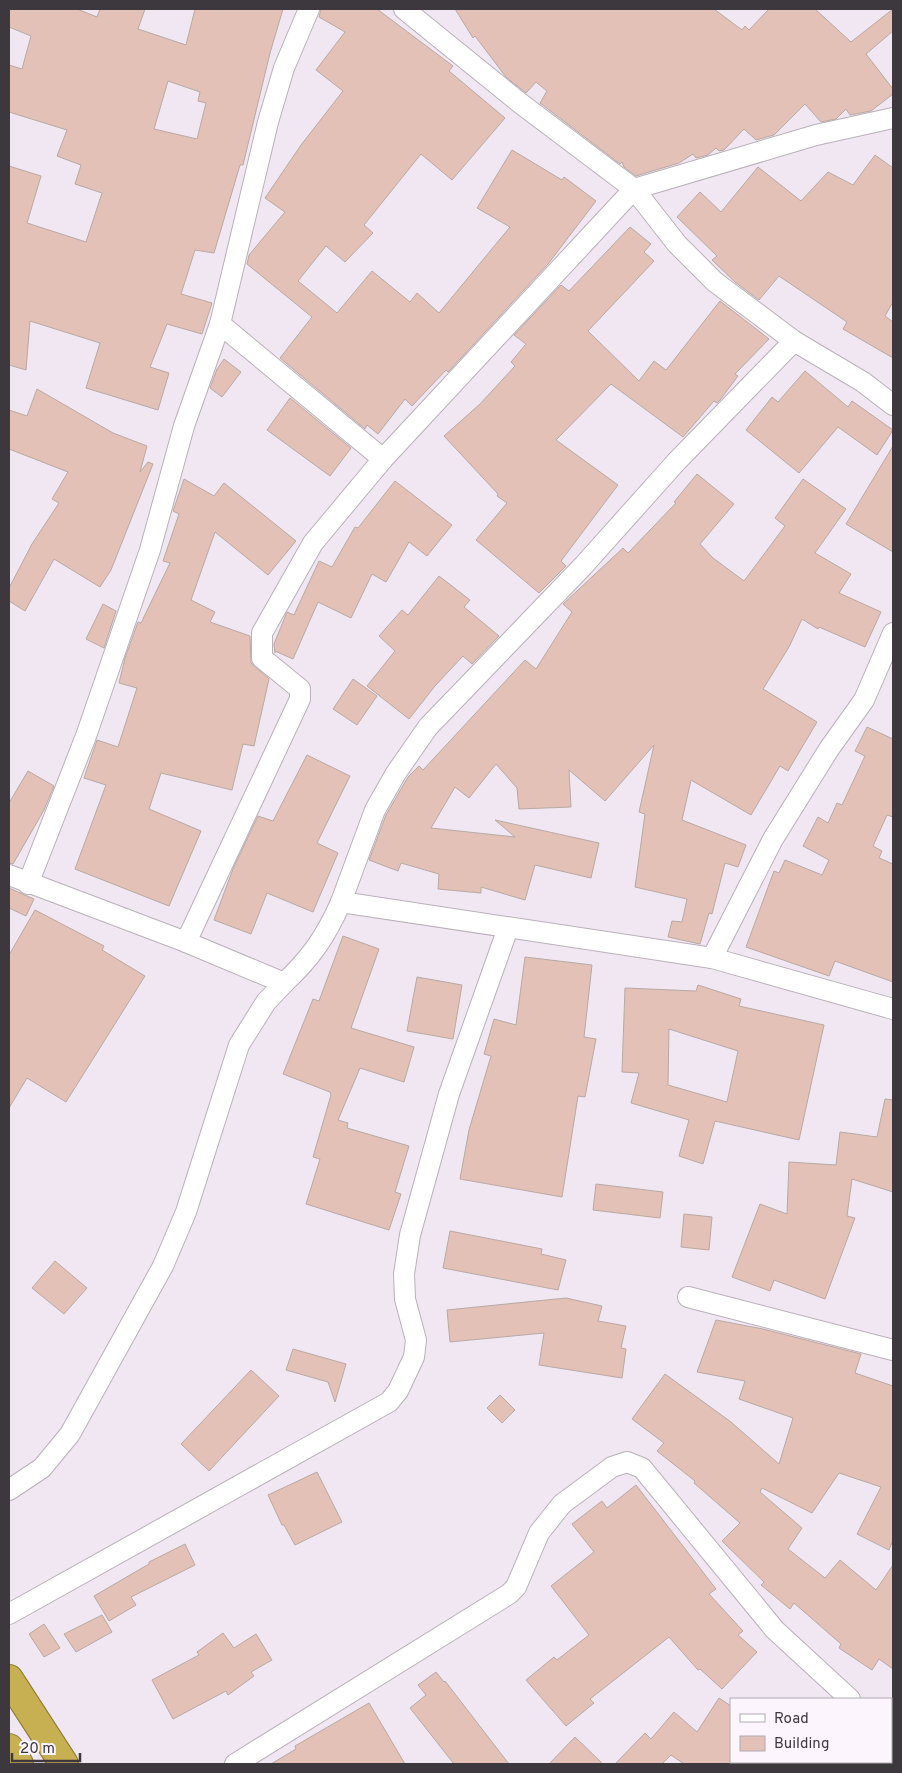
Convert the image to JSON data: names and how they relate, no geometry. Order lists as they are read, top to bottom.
{
  "legend": ["Road", "Building"],
  "scale_bar": "20 m"
}
